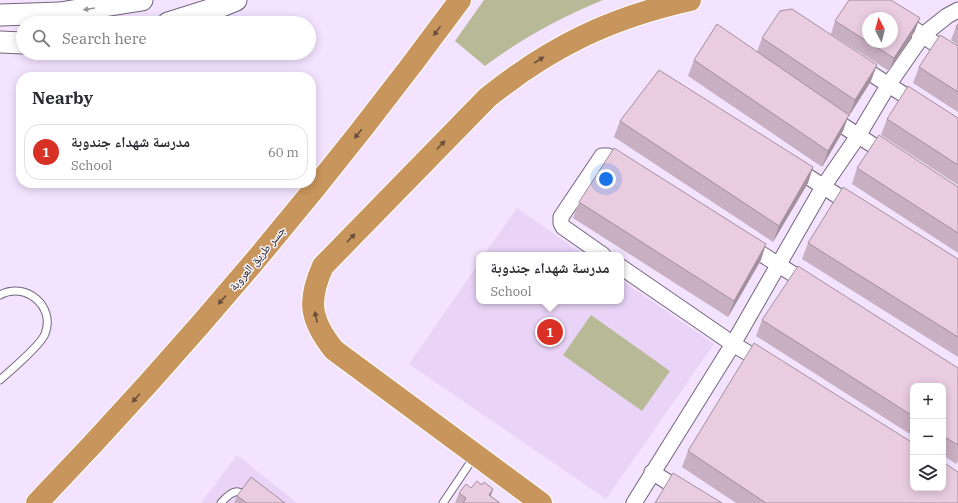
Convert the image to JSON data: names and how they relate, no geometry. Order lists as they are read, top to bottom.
{
  "streets": {
    "highway": ["جسر طريق العروبة"]
  },
  "one_way": ["جسر طريق العروبة"],
  "north": "top",
  "page": {
    "search": "Search here",
    "heading": "Nearby",
    "list": [
      {
        "mark": "1",
        "name": "مدرسة شهداء جندوبة",
        "note": "School",
        "value": "60 m"
      }
    ],
    "popup": ["مدرسة شهداء جندوبة", "School"],
    "pins": "1",
    "map_buttons": ["+", "−"]
  }
}
